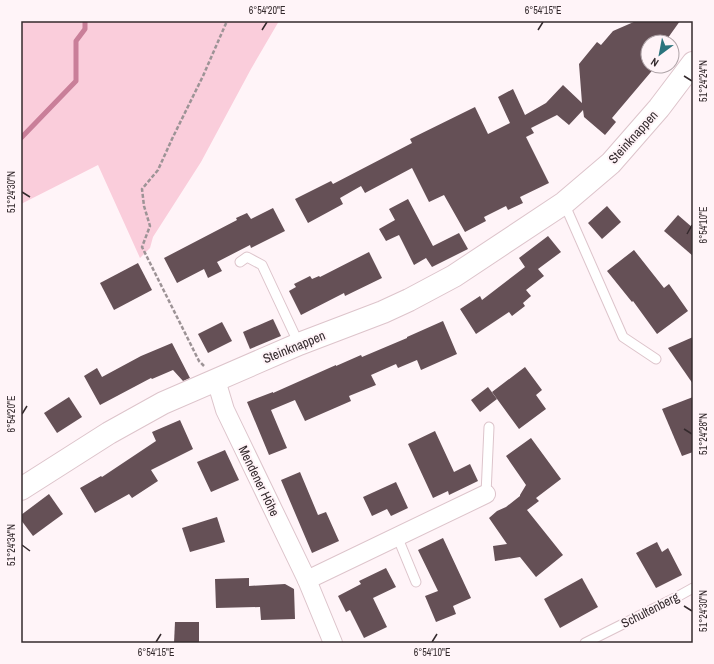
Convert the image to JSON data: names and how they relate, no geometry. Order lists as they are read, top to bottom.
{
  "streets": {
    "street": ["Steinknappen", "Mendener Höhe"],
    "lane": ["Schultenberg"]
  },
  "crossings": [
    ["Steinknappen", "Mendener Höhe"]
  ],
  "north": "bottom left",
  "coordinates": [
    "6°54'20\"E",
    "6°54'15\"E",
    "51°24'24\"N",
    "51°24'30\"N",
    "6°54'10\"E",
    "51°24'28\"N",
    "51°24'34\"N"
  ]
}
